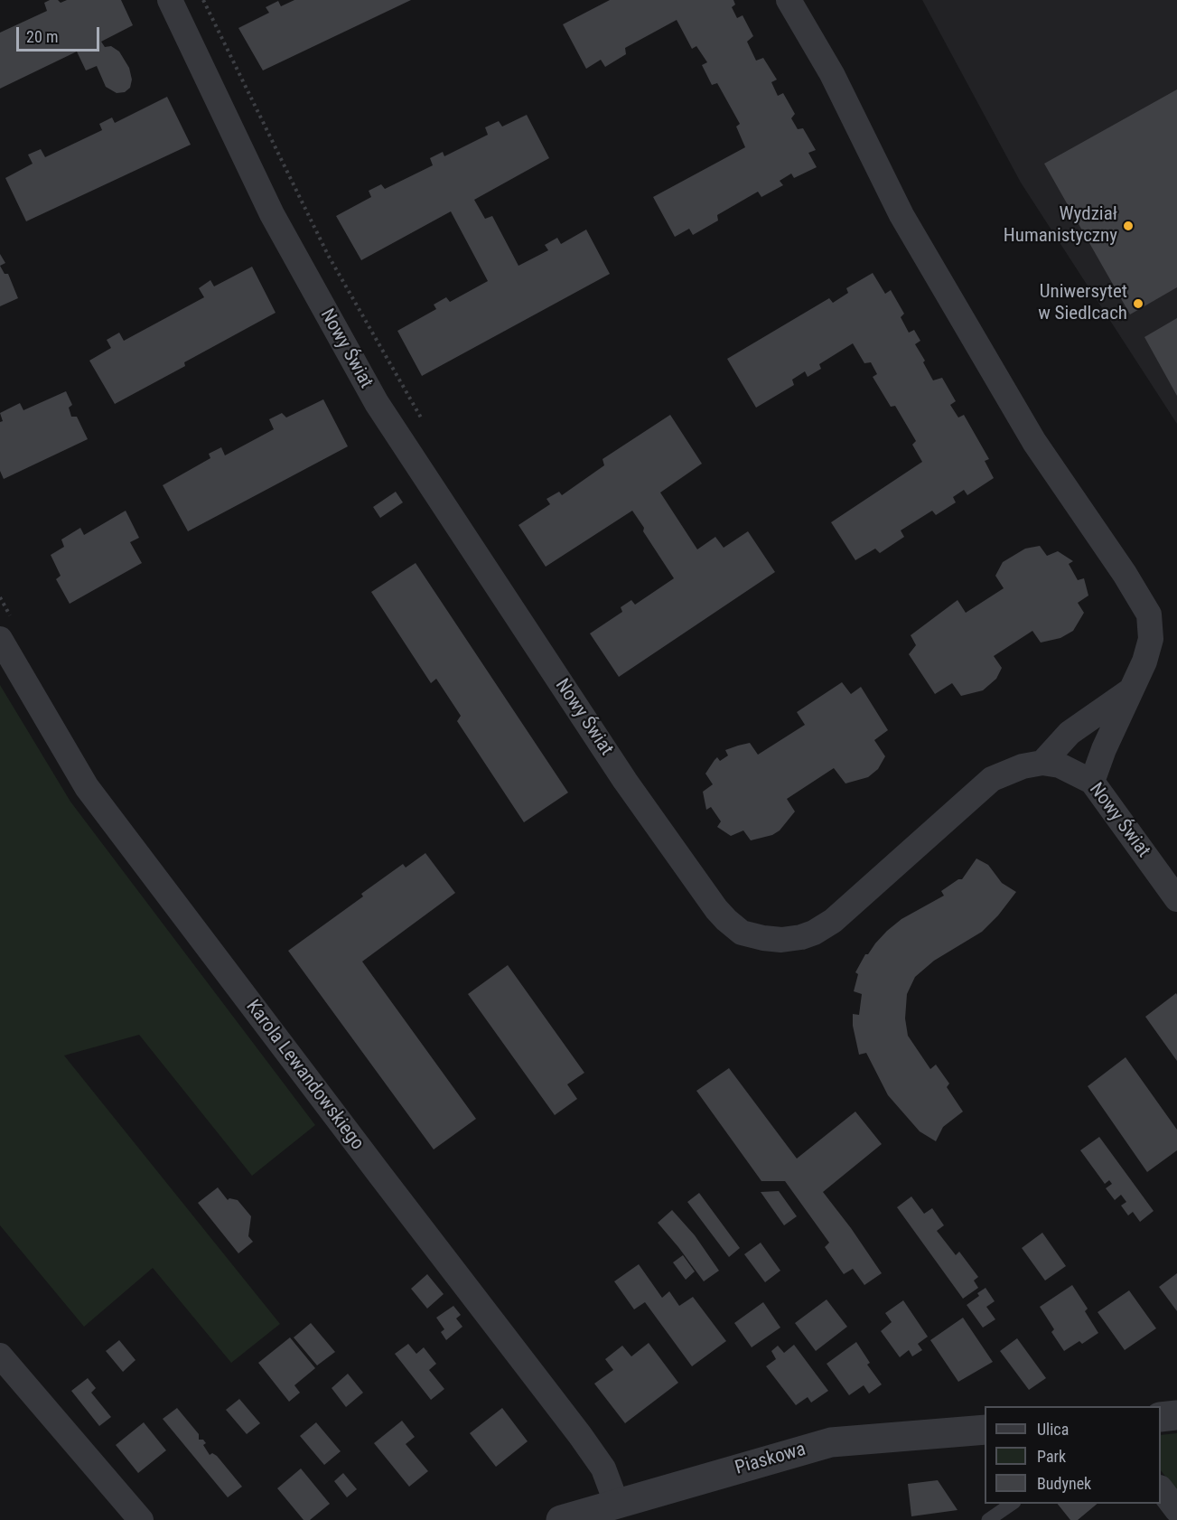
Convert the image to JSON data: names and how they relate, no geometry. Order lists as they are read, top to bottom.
{
  "streets": {
    "street": ["Nowy Świat", "Karola Lewandowskiego", "Piaskowa"]
  },
  "crossings": [
    ["Karola Lewandowskiego", "Piaskowa"]
  ],
  "places": ["Wydział Humanistyczny", "Uniwersytet w Siedlcach"],
  "legend": ["Ulica", "Park", "Budynek"],
  "scale_bar": "20 m"
}
